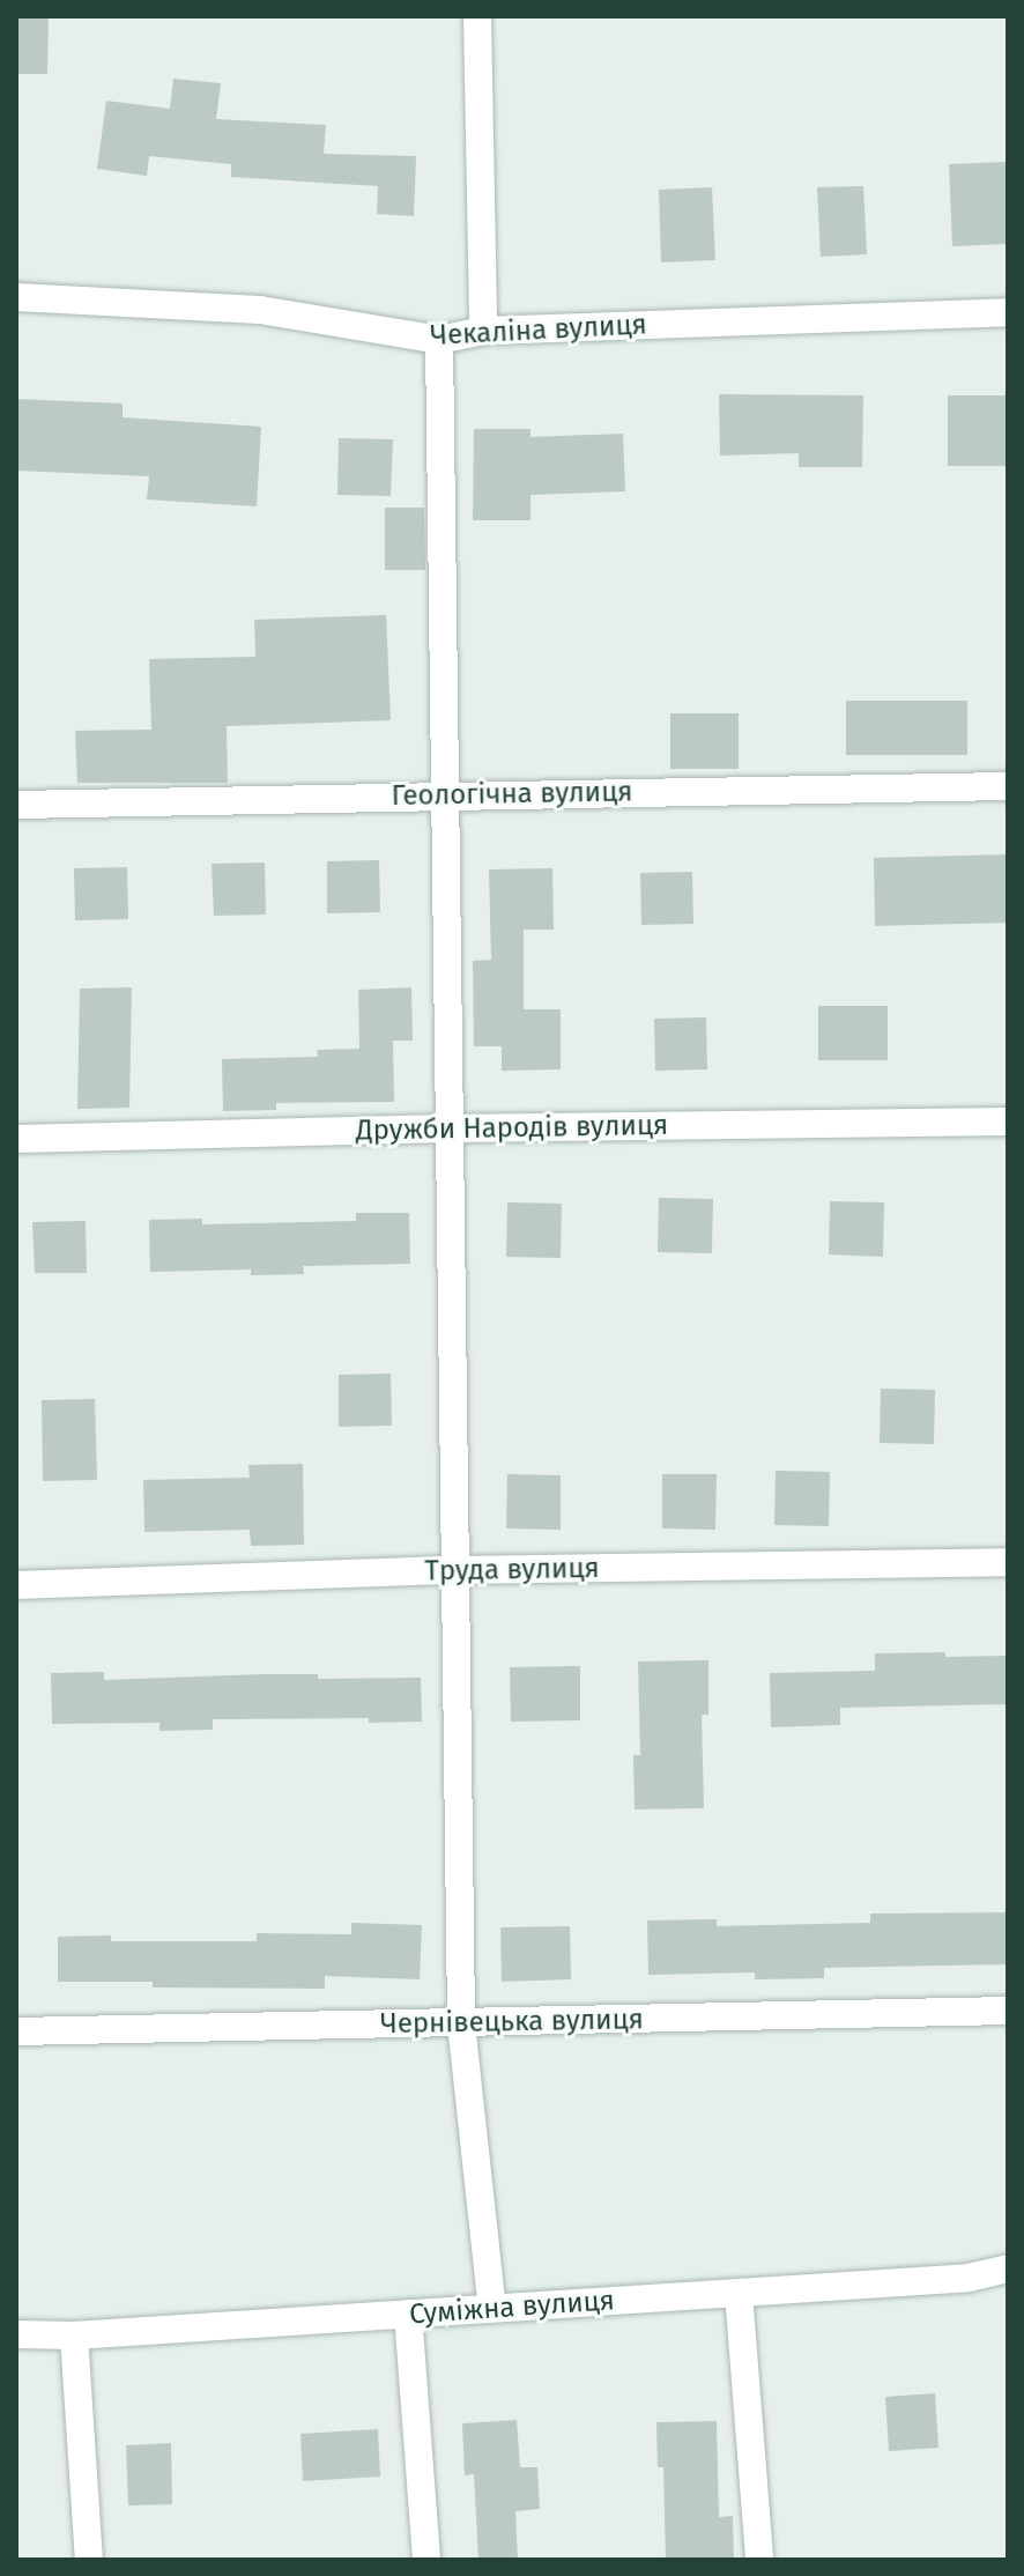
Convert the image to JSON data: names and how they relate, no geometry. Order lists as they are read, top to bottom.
{
  "streets": {
    "street": [
      "Чекаліна вулиця",
      "Геологічна вулиця",
      "Дружби Народів вулиця",
      "Труда вулиця",
      "Чернівецька вулиця",
      "Суміжна вулиця"
    ]
  }
}
